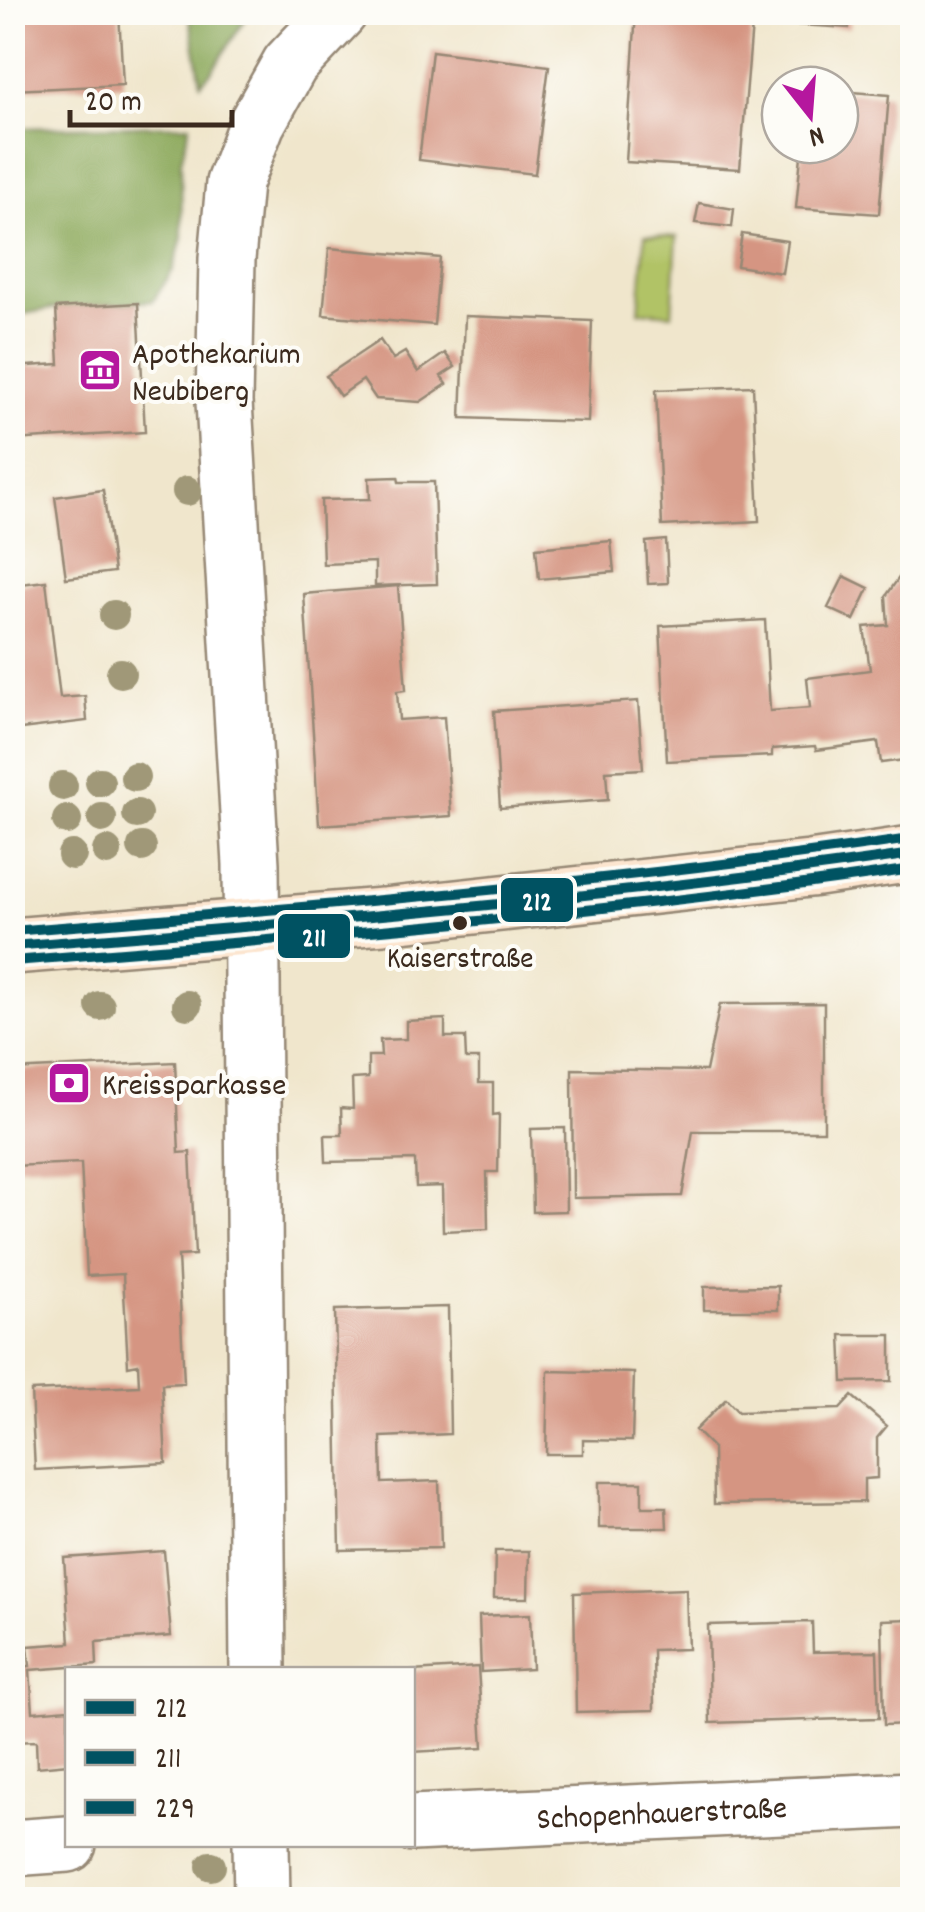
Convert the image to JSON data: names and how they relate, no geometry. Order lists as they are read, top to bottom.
{
  "streets": {
    "street": ["Schopenhauerstraße"]
  },
  "places": {
    "museum": ["Apothekarium Neubiberg"],
    "other": ["Kaiserstraße"],
    "bank": ["Kreissparkasse"]
  },
  "lines": ["transit line 229", "transit line 212", "transit line 211"],
  "legend": ["212", "211", "229"],
  "scale_bar": "20 m",
  "north": "bottom"
}
